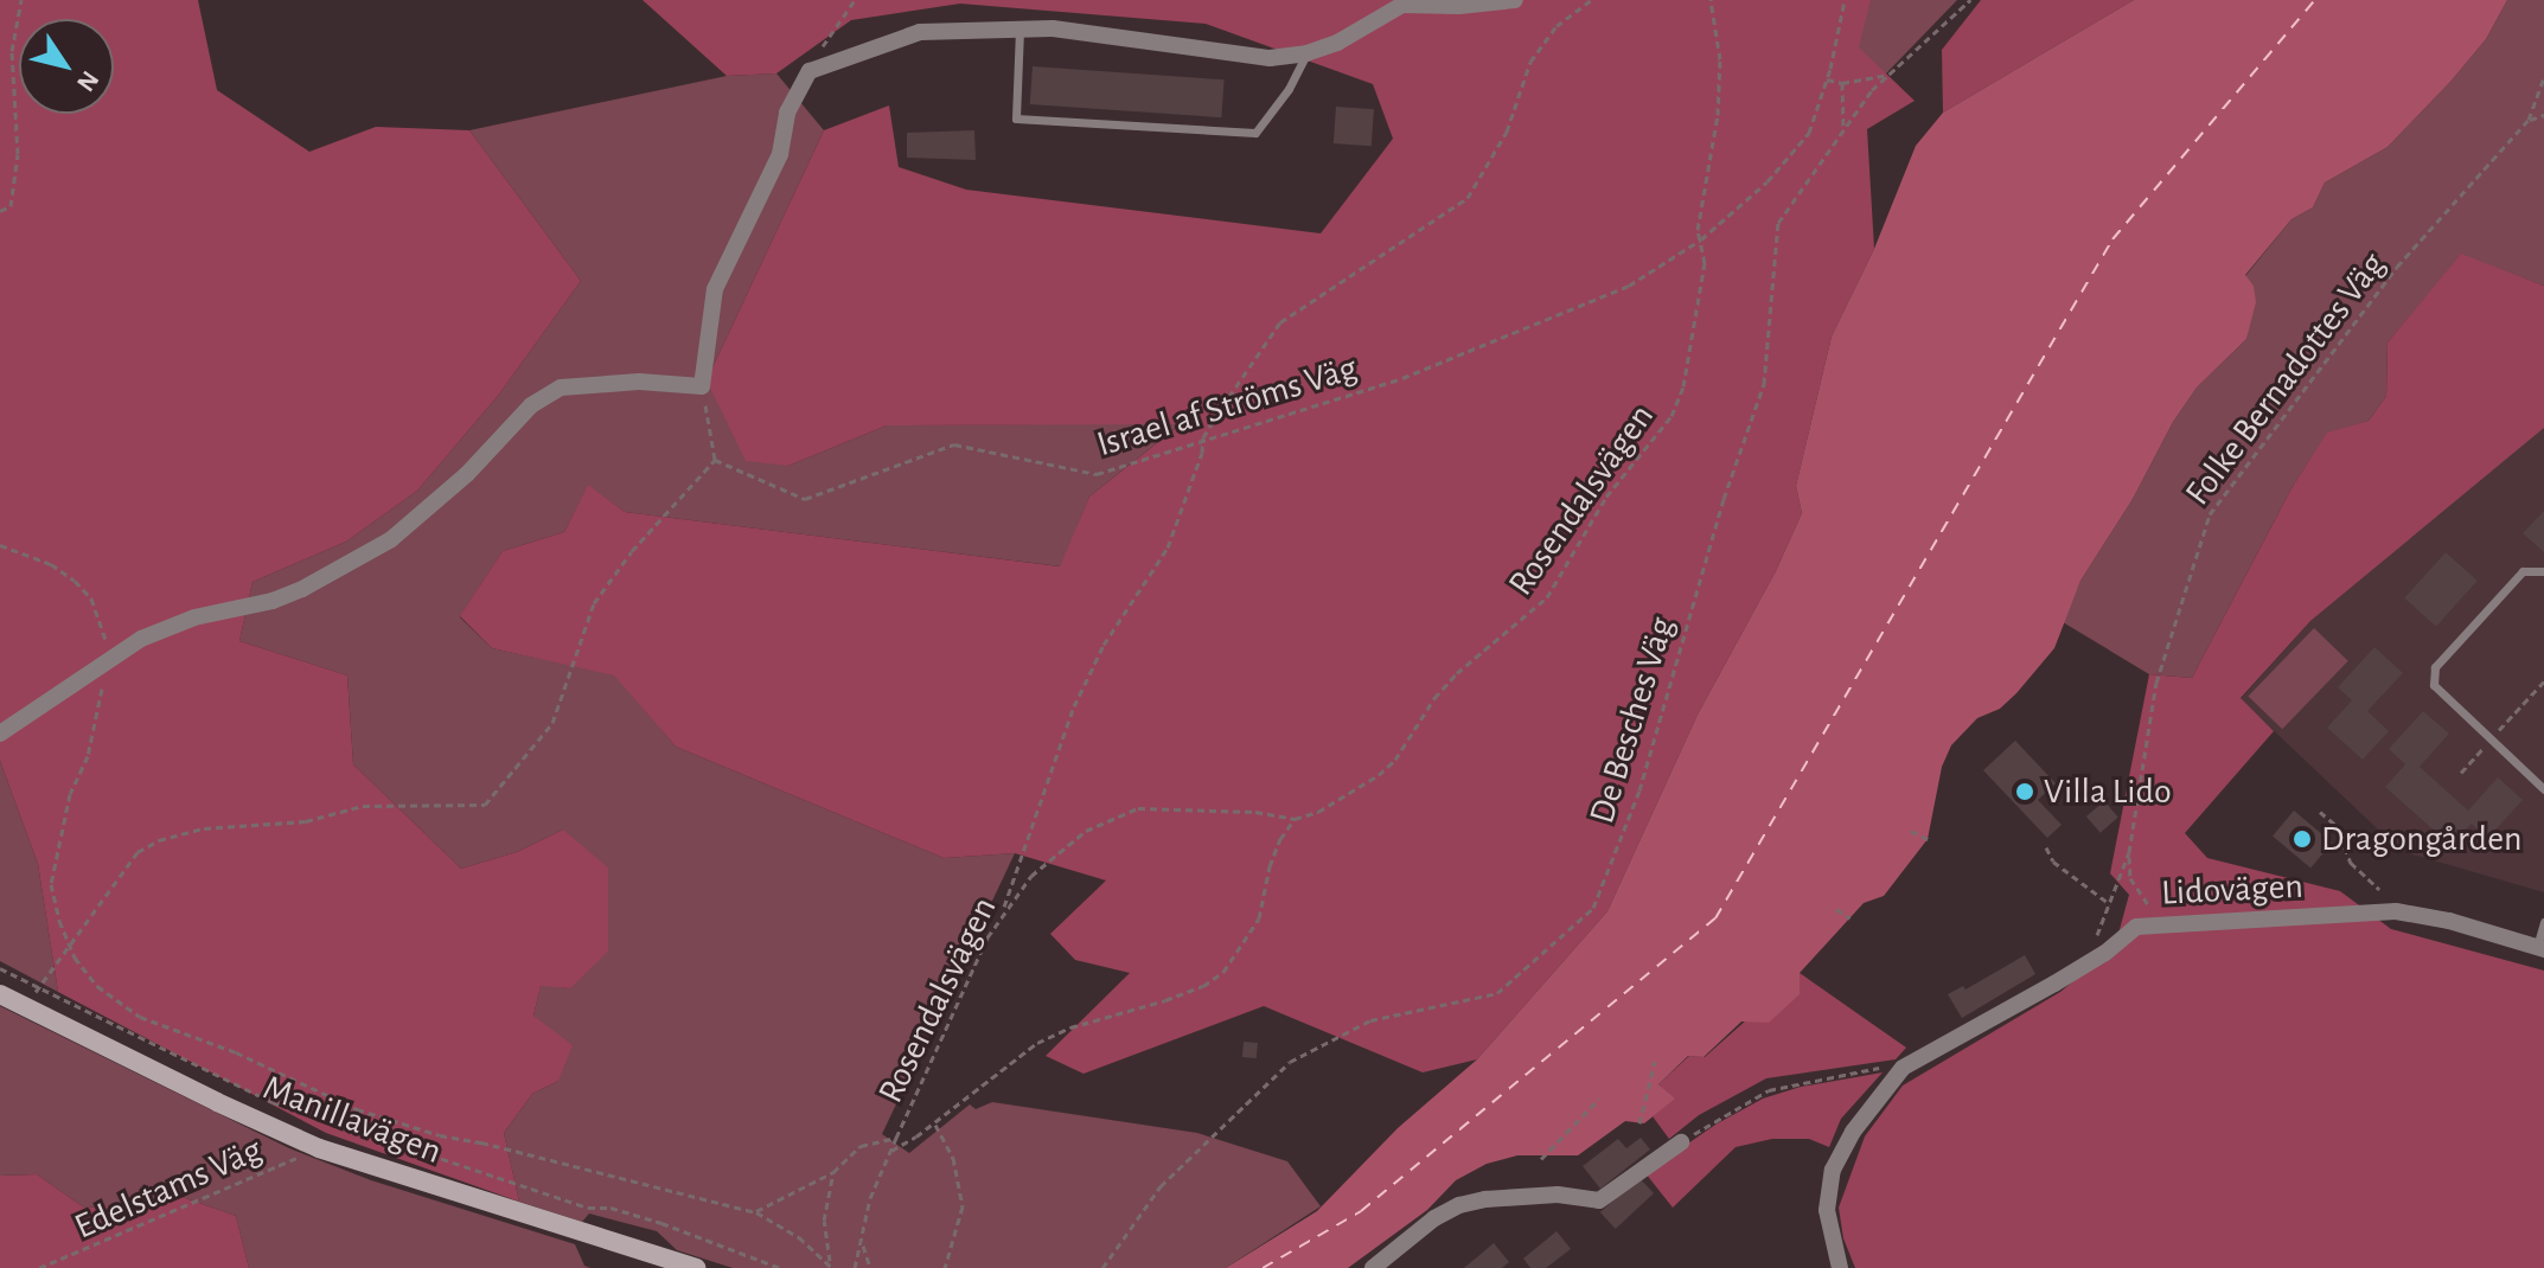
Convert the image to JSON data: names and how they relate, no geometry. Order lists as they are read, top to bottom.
{
  "streets": {
    "street": ["Lidovägen", "Manillavägen"],
    "path": [
      "Folke Bernadottes Väg",
      "Israel af Ströms Väg",
      "Rosendalsvägen",
      "De Besches Väg",
      "Edelstams Väg"
    ]
  },
  "crossings": [
    ["Folke Bernadottes Väg", "Lidovägen"],
    ["Israel af Ströms Väg", "Rosendalsvägen"],
    ["Manillavägen", "Edelstams Väg"]
  ],
  "places": ["Villa Lido", "Dragongården"],
  "north": "bottom right"
}
